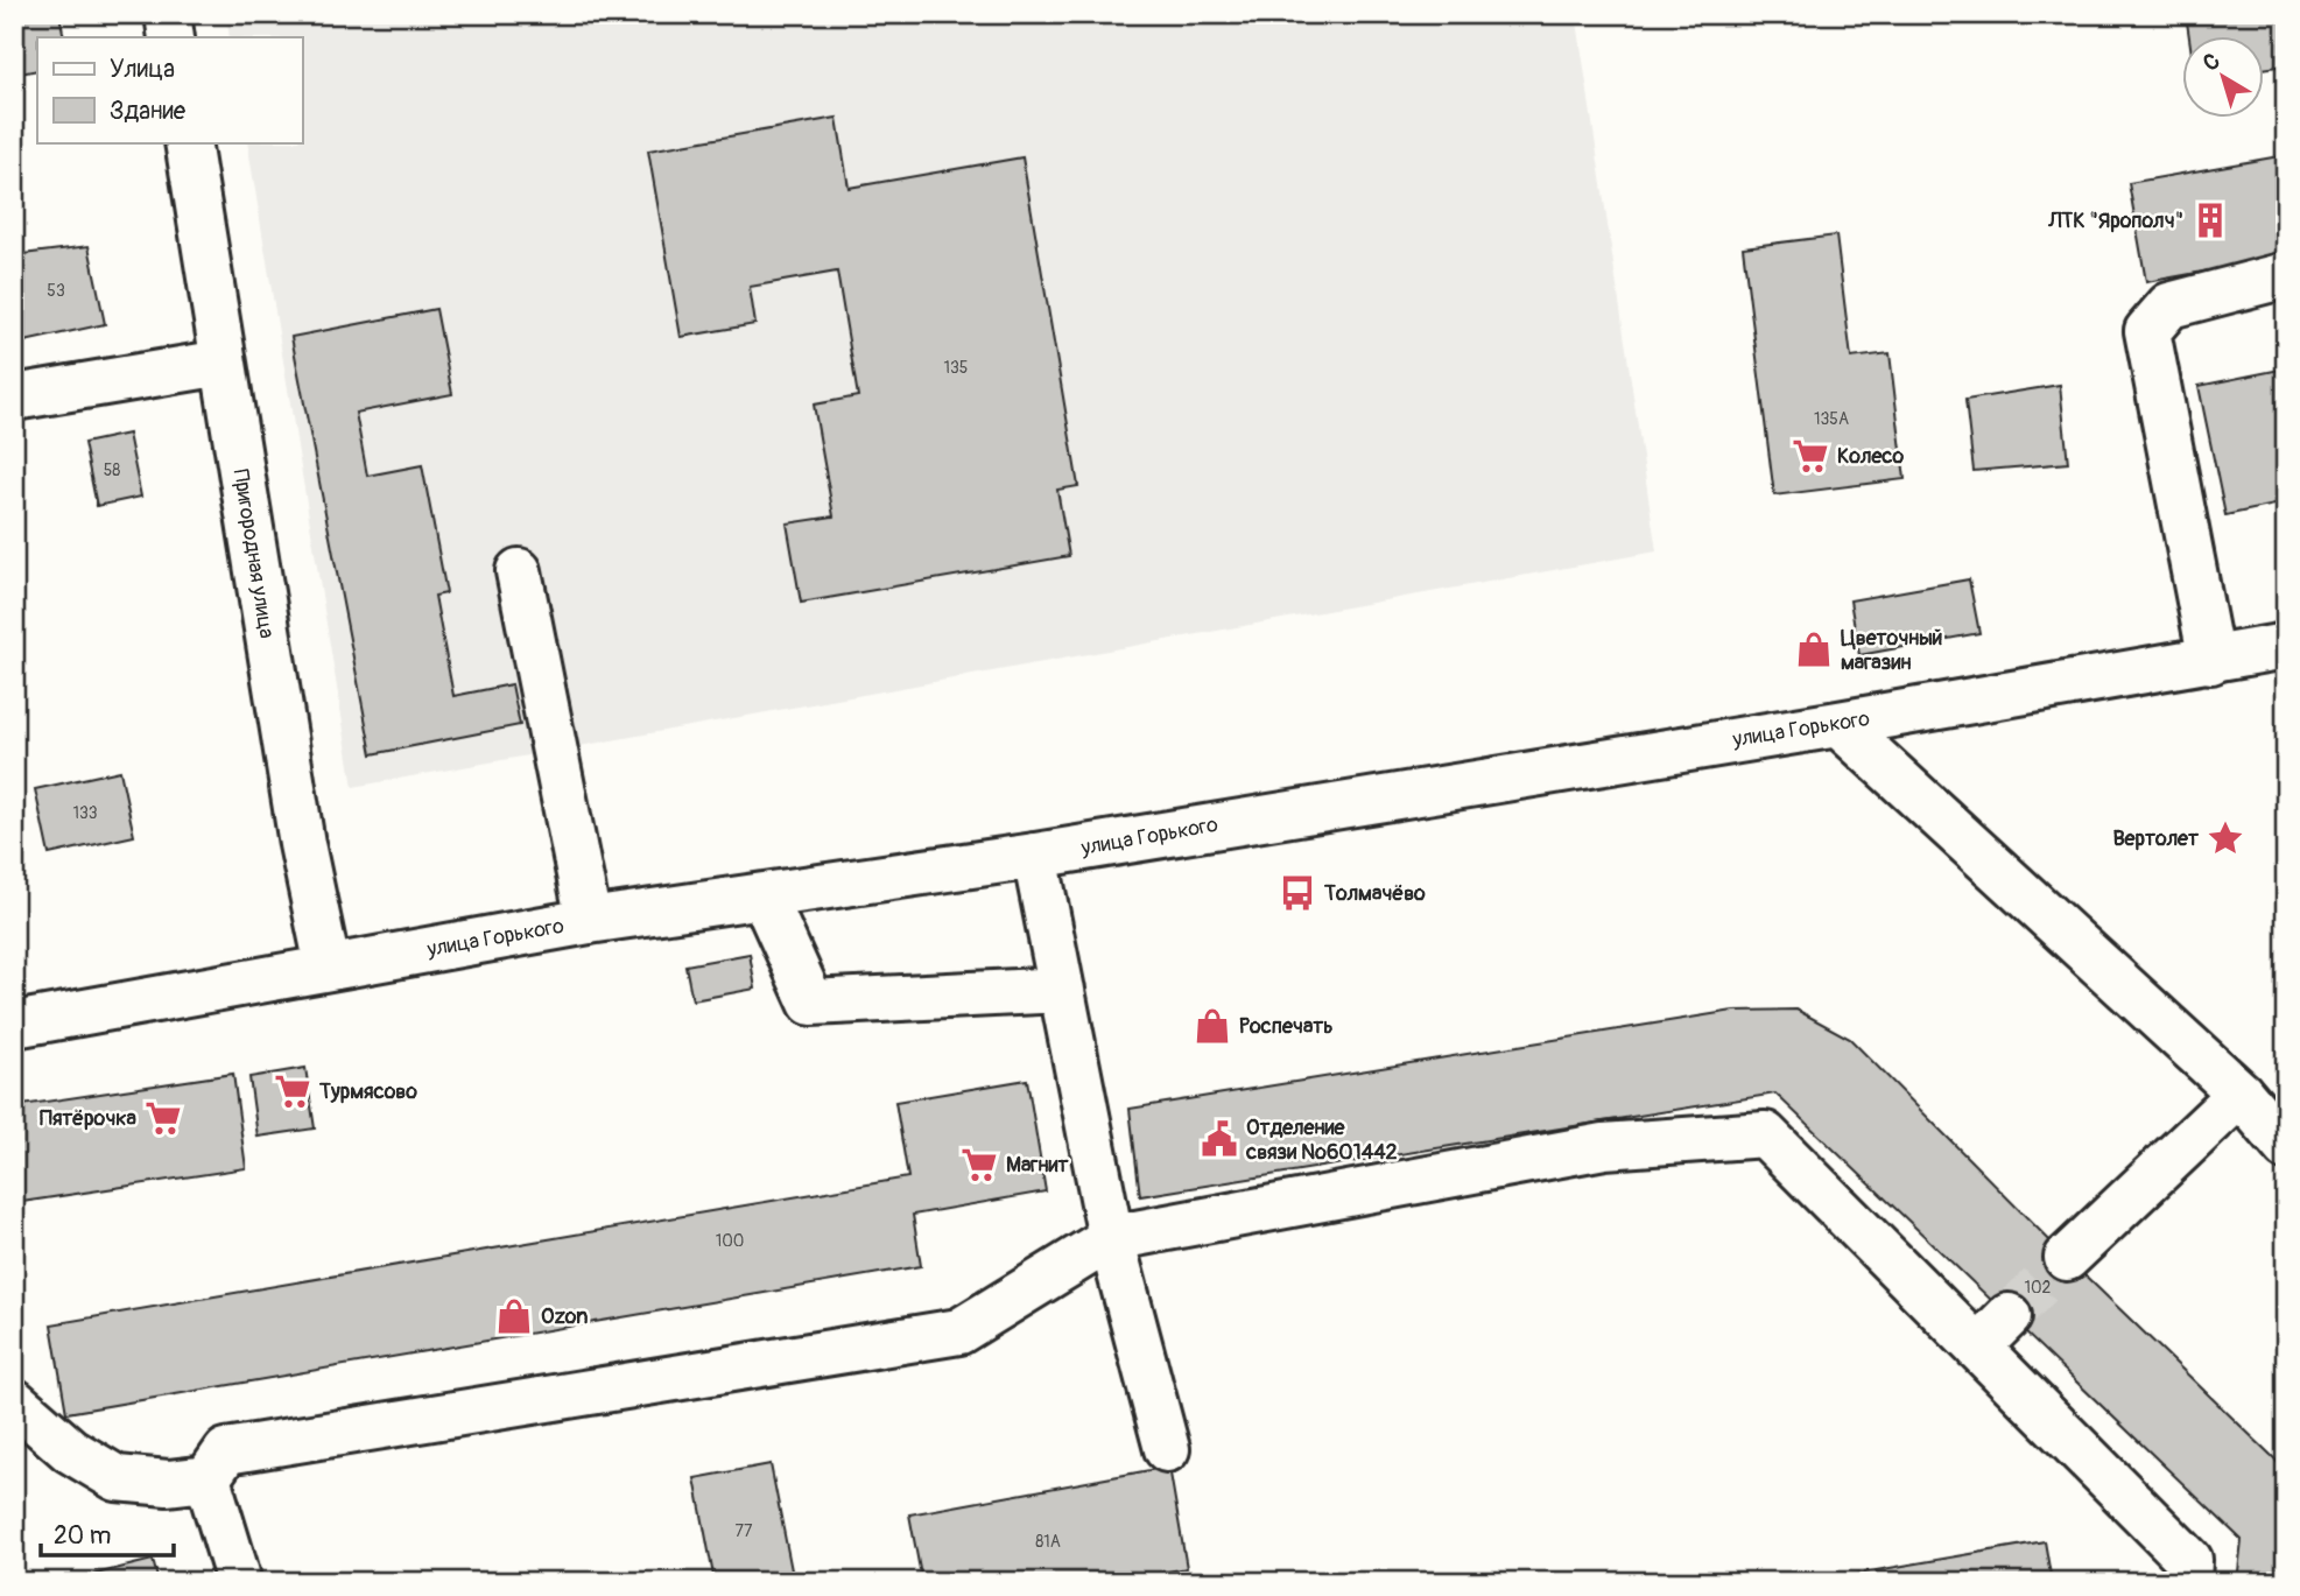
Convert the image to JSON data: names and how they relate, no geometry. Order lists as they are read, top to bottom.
{
  "streets": {
    "main road": ["Пригородная улица", "улица Горького"]
  },
  "crossings": [
    ["Пригородная улица", "улица Горького"]
  ],
  "places": {
    "building": ["ЛТК \"Ярополч\""],
    "supermarket": [
      "Колесо",
      "Турмясово",
      "Пятёрочка",
      "Магнит"
    ],
    "shop": ["Цветочный магазин", "Роспечать", "Ozon"],
    "place": ["Вертолет"],
    "bus stop": ["Толмачёво"],
    "public building": ["Отделение связи №601442"]
  },
  "house_numbers": [
    "53",
    "135",
    "135А",
    "58",
    "133",
    "100",
    "102",
    "77",
    "81А"
  ],
  "legend": ["Улица", "Здание"],
  "scale_bar": "20 m",
  "north": "top left"
}
